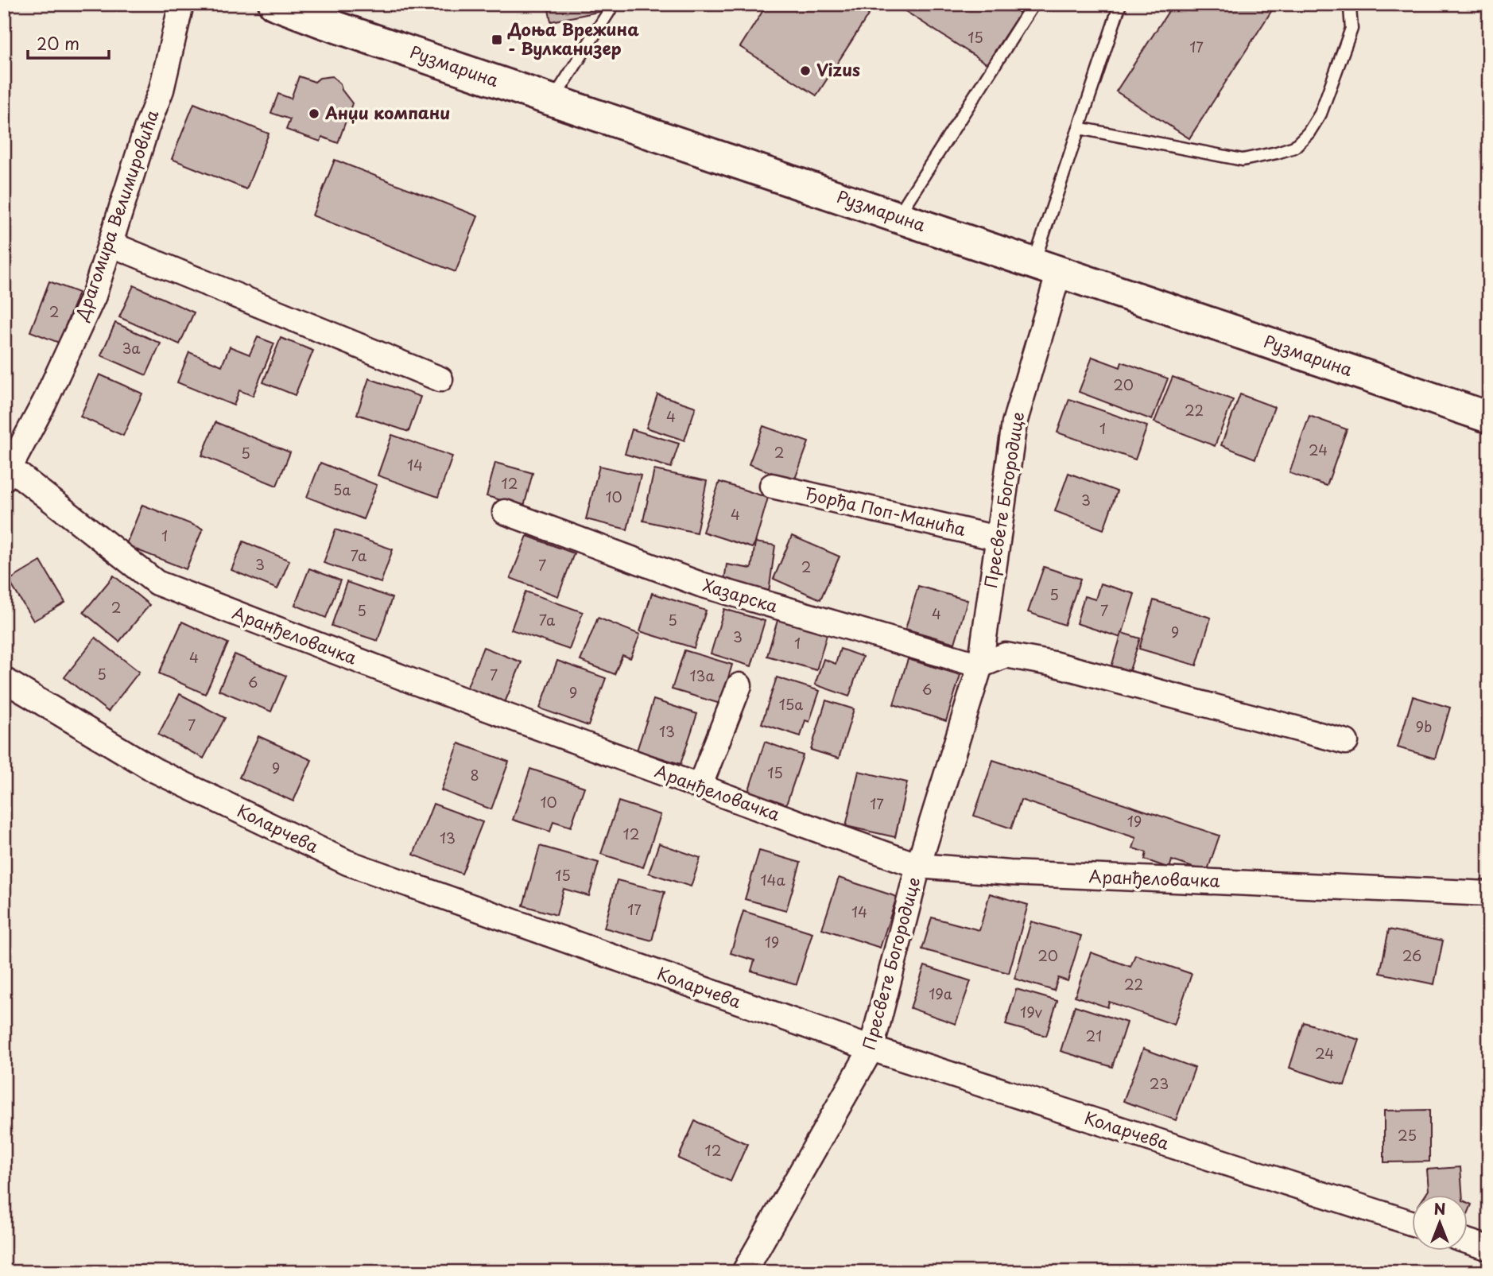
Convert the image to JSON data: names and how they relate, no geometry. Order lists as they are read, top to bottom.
{
  "streets": {
    "main road": ["Рузмарина"],
    "street": [
      "Драгомира Велимировића",
      "Пресвете Богородице",
      "Ђорђа Поп-Манића",
      "Хазарска",
      "Аранђеловачка",
      "Коларчева"
    ]
  },
  "crossings": [
    ["Рузмарина", "Пресвете Богородице"],
    ["Драгомира Велимировића", "Аранђеловачка"],
    ["Пресвете Богородице", "Ђорђа Поп-Манића"],
    ["Пресвете Богородице", "Хазарска"],
    ["Пресвете Богородице", "Аранђеловачка"],
    ["Пресвете Богородице", "Коларчева"]
  ],
  "places": {
    "transit": ["Доња Врежина - Вулканизер"],
    "other": ["Vizus", "Анџи компани"]
  },
  "house_numbers": [
    "15",
    "17",
    "2",
    "3a",
    "20",
    "22",
    "4",
    "1",
    "24",
    "2",
    "5",
    "14",
    "12",
    "5a",
    "10",
    "3",
    "4",
    "1",
    "7a",
    "3",
    "7",
    "2",
    "5",
    "2",
    "5",
    "7",
    "4",
    "7a",
    "5",
    "9",
    "3",
    "1",
    "4",
    "5",
    "7",
    "13a",
    "6",
    "6",
    "9",
    "15a",
    "7",
    "9b",
    "13",
    "9",
    "15",
    "8",
    "10",
    "17",
    "19",
    "12",
    "13",
    "15",
    "14a",
    "17",
    "14",
    "19",
    "20",
    "26",
    "22",
    "19a",
    "19v",
    "21",
    "24",
    "23",
    "25",
    "12"
  ],
  "scale_bar": "20 m",
  "north": "top"
}
